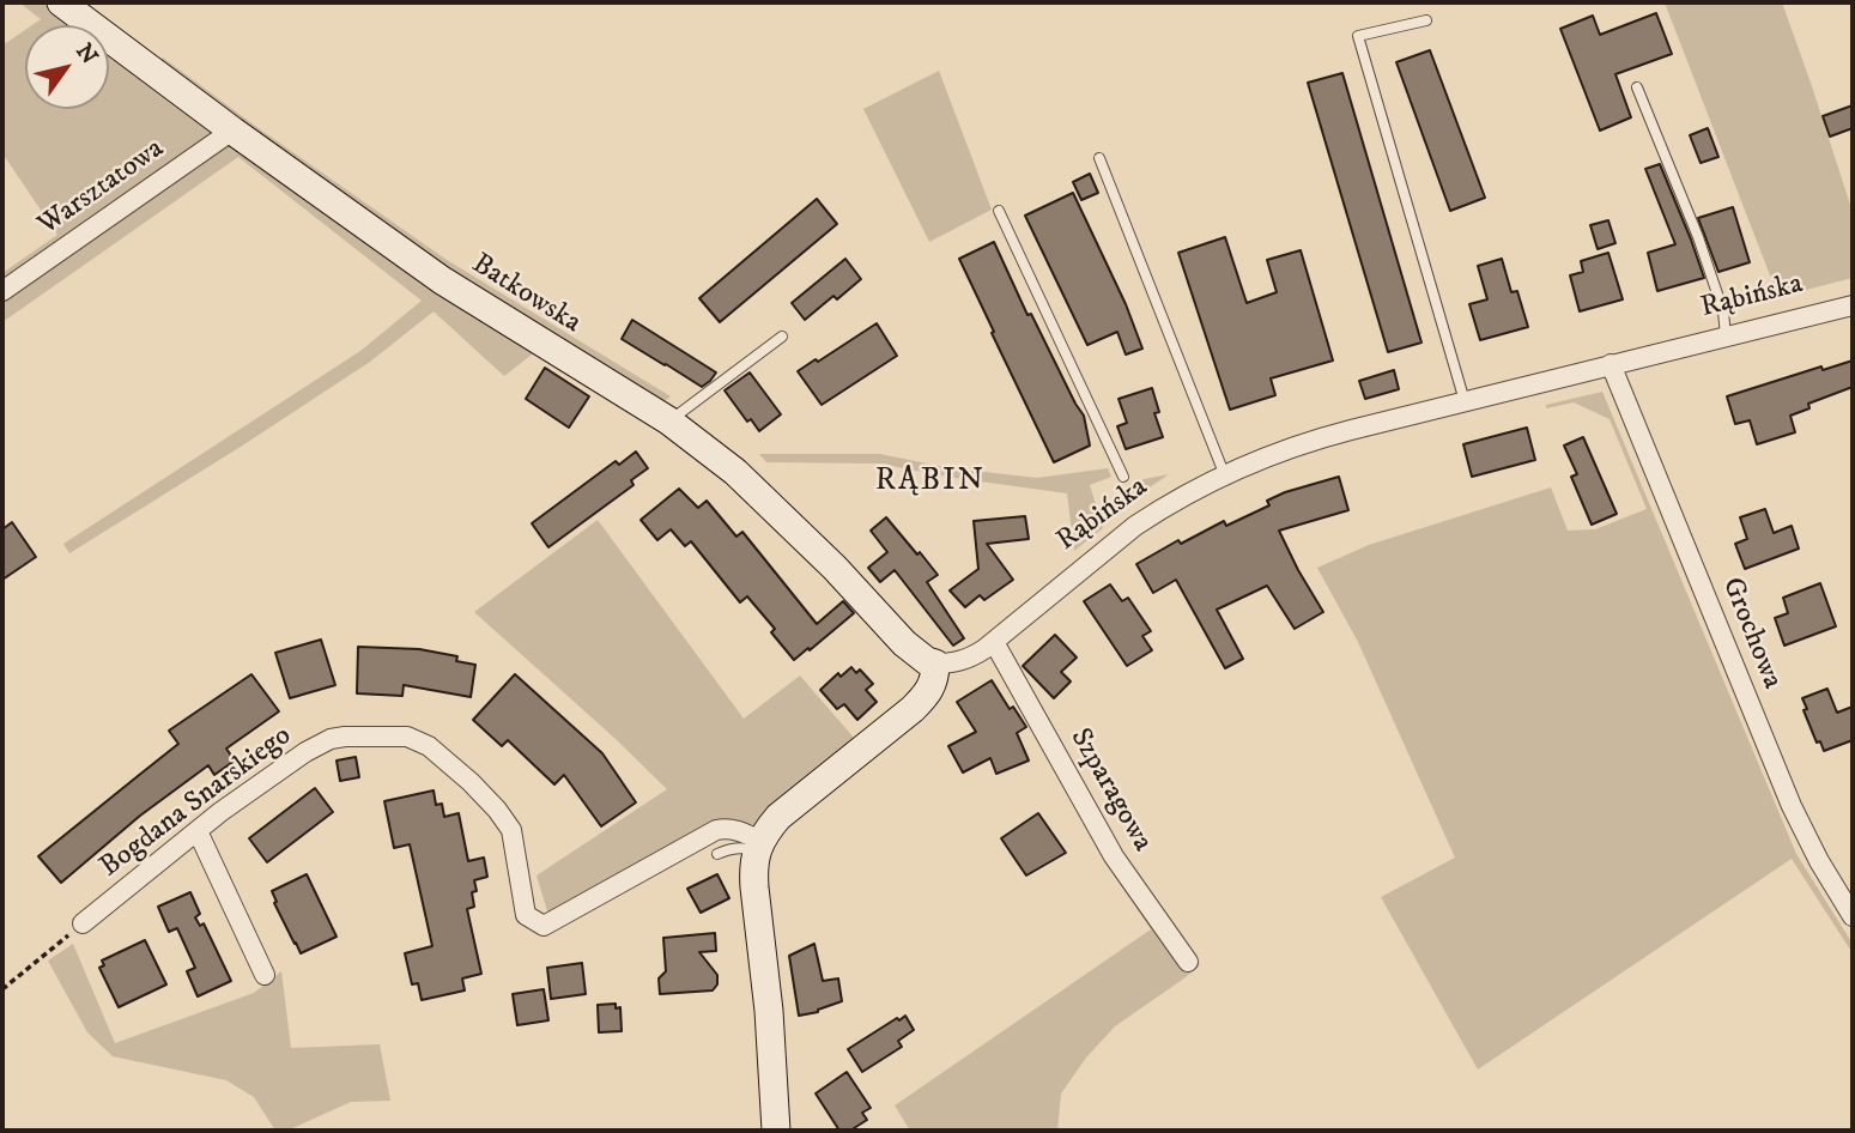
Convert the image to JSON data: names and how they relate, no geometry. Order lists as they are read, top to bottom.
{
  "streets": {
    "street": [
      "Warsztatowa",
      "Batkowska",
      "Rąbińska",
      "Grochowa",
      "Szparagowa",
      "Bogdana Snarskiego"
    ]
  },
  "crossings": [
    ["Warsztatowa", "Batkowska"],
    ["Batkowska", "Rąbińska"],
    ["Rąbińska", "Grochowa"],
    ["Rąbińska", "Szparagowa"]
  ],
  "districts": ["RĄBIN"],
  "north": "top right"
}
